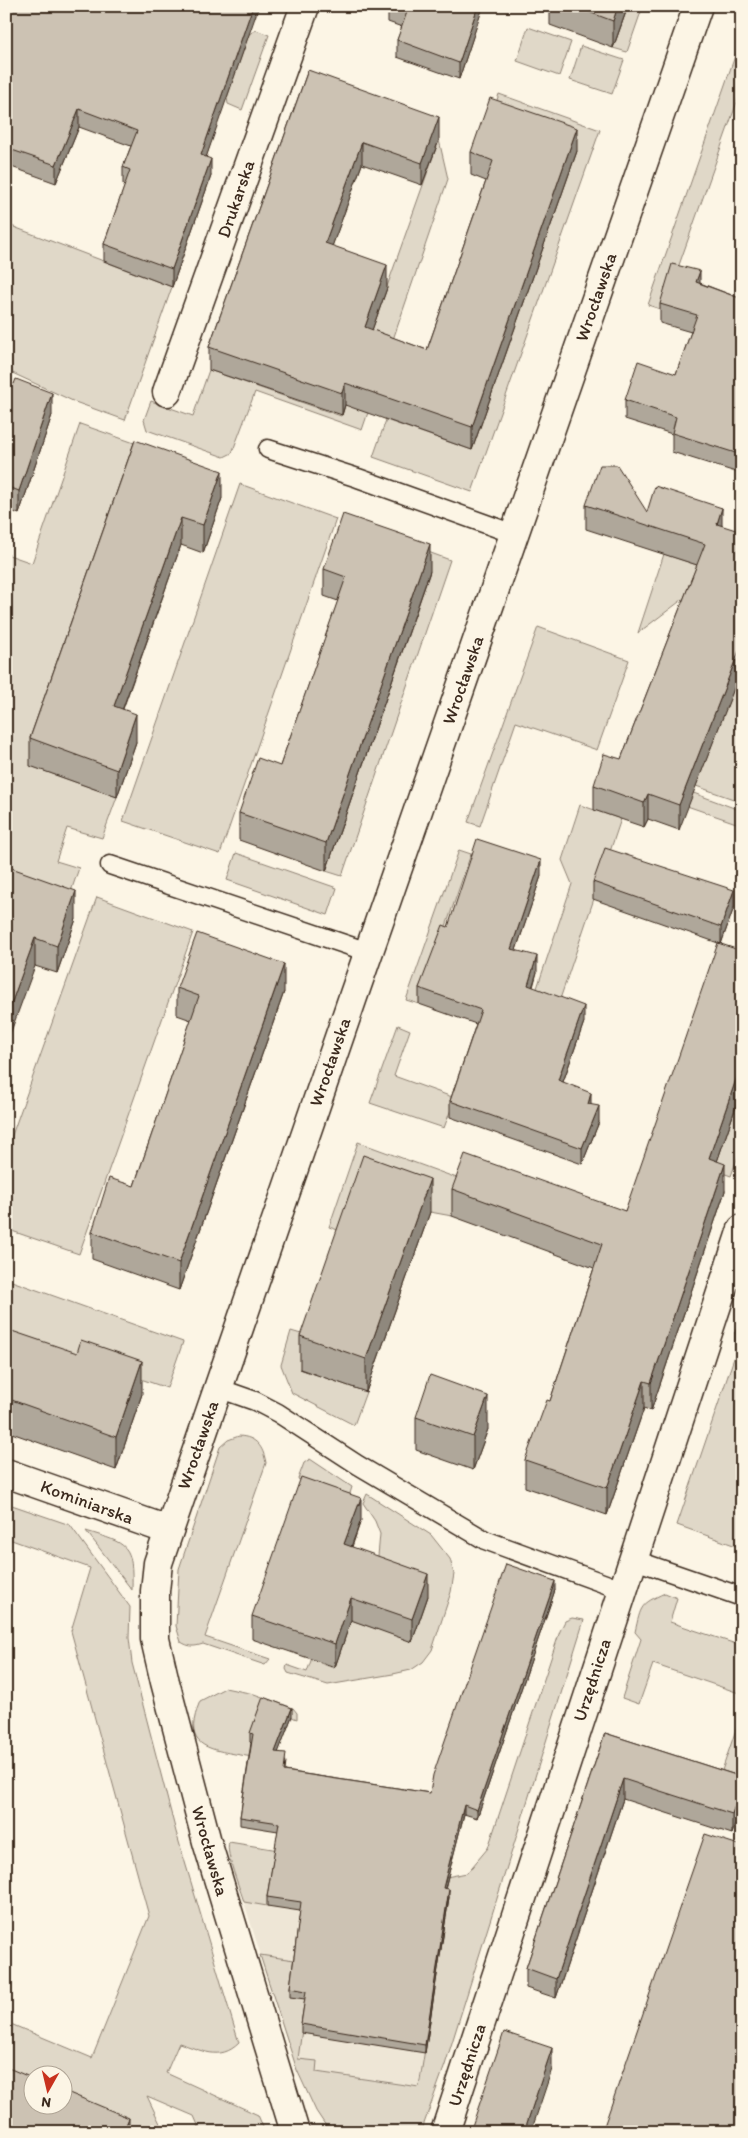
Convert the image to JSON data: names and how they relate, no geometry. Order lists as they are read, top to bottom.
{
  "streets": {
    "street": [
      "Drukarska",
      "Wrocławska",
      "Kominiarska",
      "Urzędnicza"
    ]
  },
  "crossings": [
    ["Wrocławska", "Kominiarska"]
  ],
  "north": "bottom"
}
